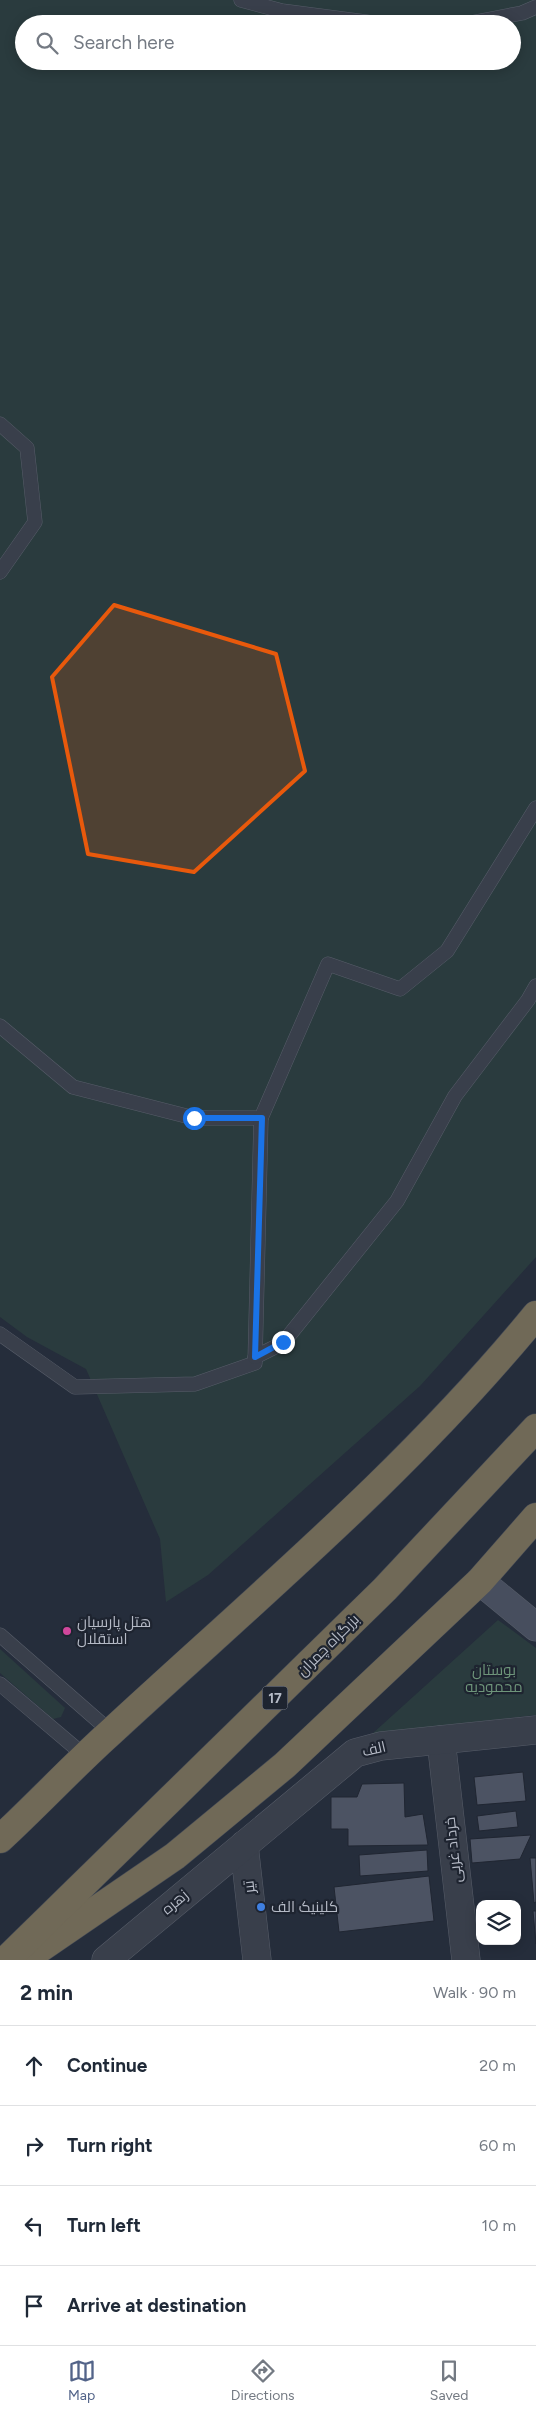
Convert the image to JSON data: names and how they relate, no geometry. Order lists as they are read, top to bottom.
{
  "streets": {
    "highway": ["بزرگراه چمران", "17"],
    "street": [
      "الف",
      "خرداد غربی",
      "تیر",
      "زهره"
    ]
  },
  "crossings": [
    ["الف", "خرداد غربی"],
    ["الف", "تیر"],
    ["الف", "زهره"],
    ["تیر", "زهره"]
  ],
  "parks": ["بوستان محمودیه"],
  "places": ["هتل پارسیان استقلال", "کلینیک الف"],
  "page": {
    "search": "Search here",
    "heading": ["2 min", "Walk · 90 m"],
    "list": [
      ["Continue", "20 m"],
      ["Turn right", "60 m"],
      ["Turn left", "10 m"],
      "Arrive at destination"
    ],
    "nav": ["Map", "Directions", "Saved"]
  }
}
